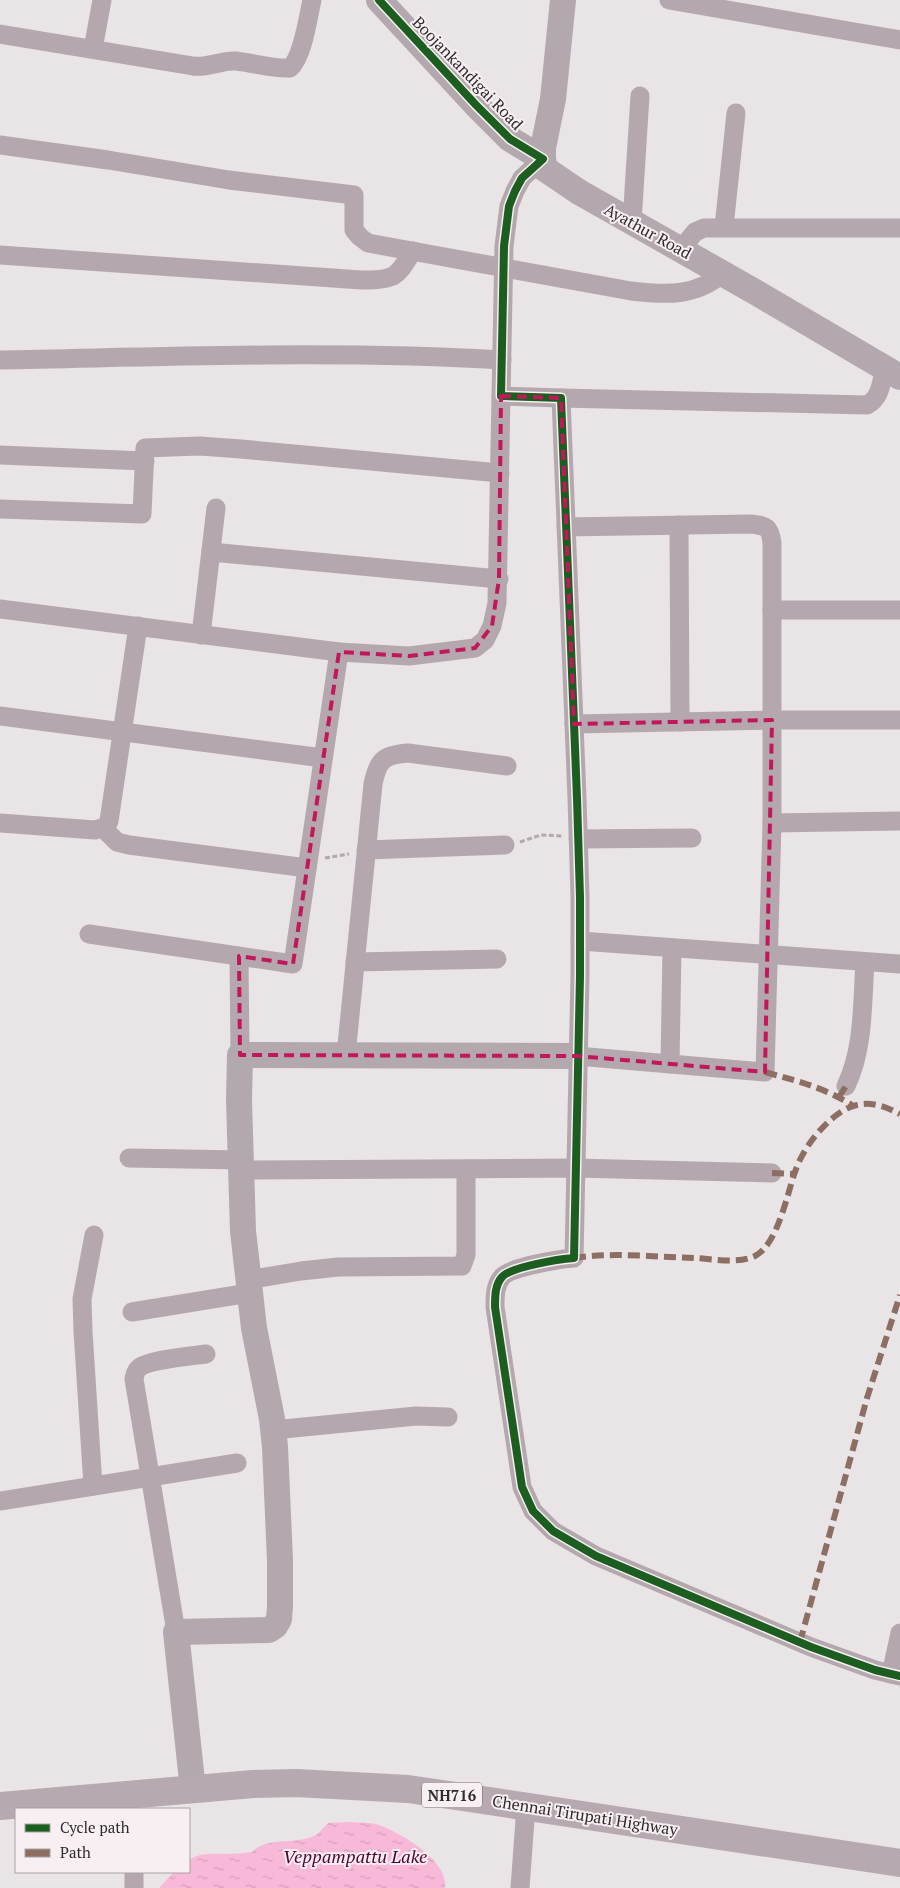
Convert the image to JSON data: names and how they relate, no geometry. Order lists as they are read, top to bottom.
{
  "streets": {
    "main road": ["NH716", "Chennai Tirupati Highway"],
    "street": ["Boojankandigai Road", "Ayathur Road"]
  },
  "crossings": [
    ["Boojankandigai Road", "Ayathur Road"]
  ],
  "water": ["Veppampattu Lake"],
  "legend": ["Cycle path", "Path"]
}
